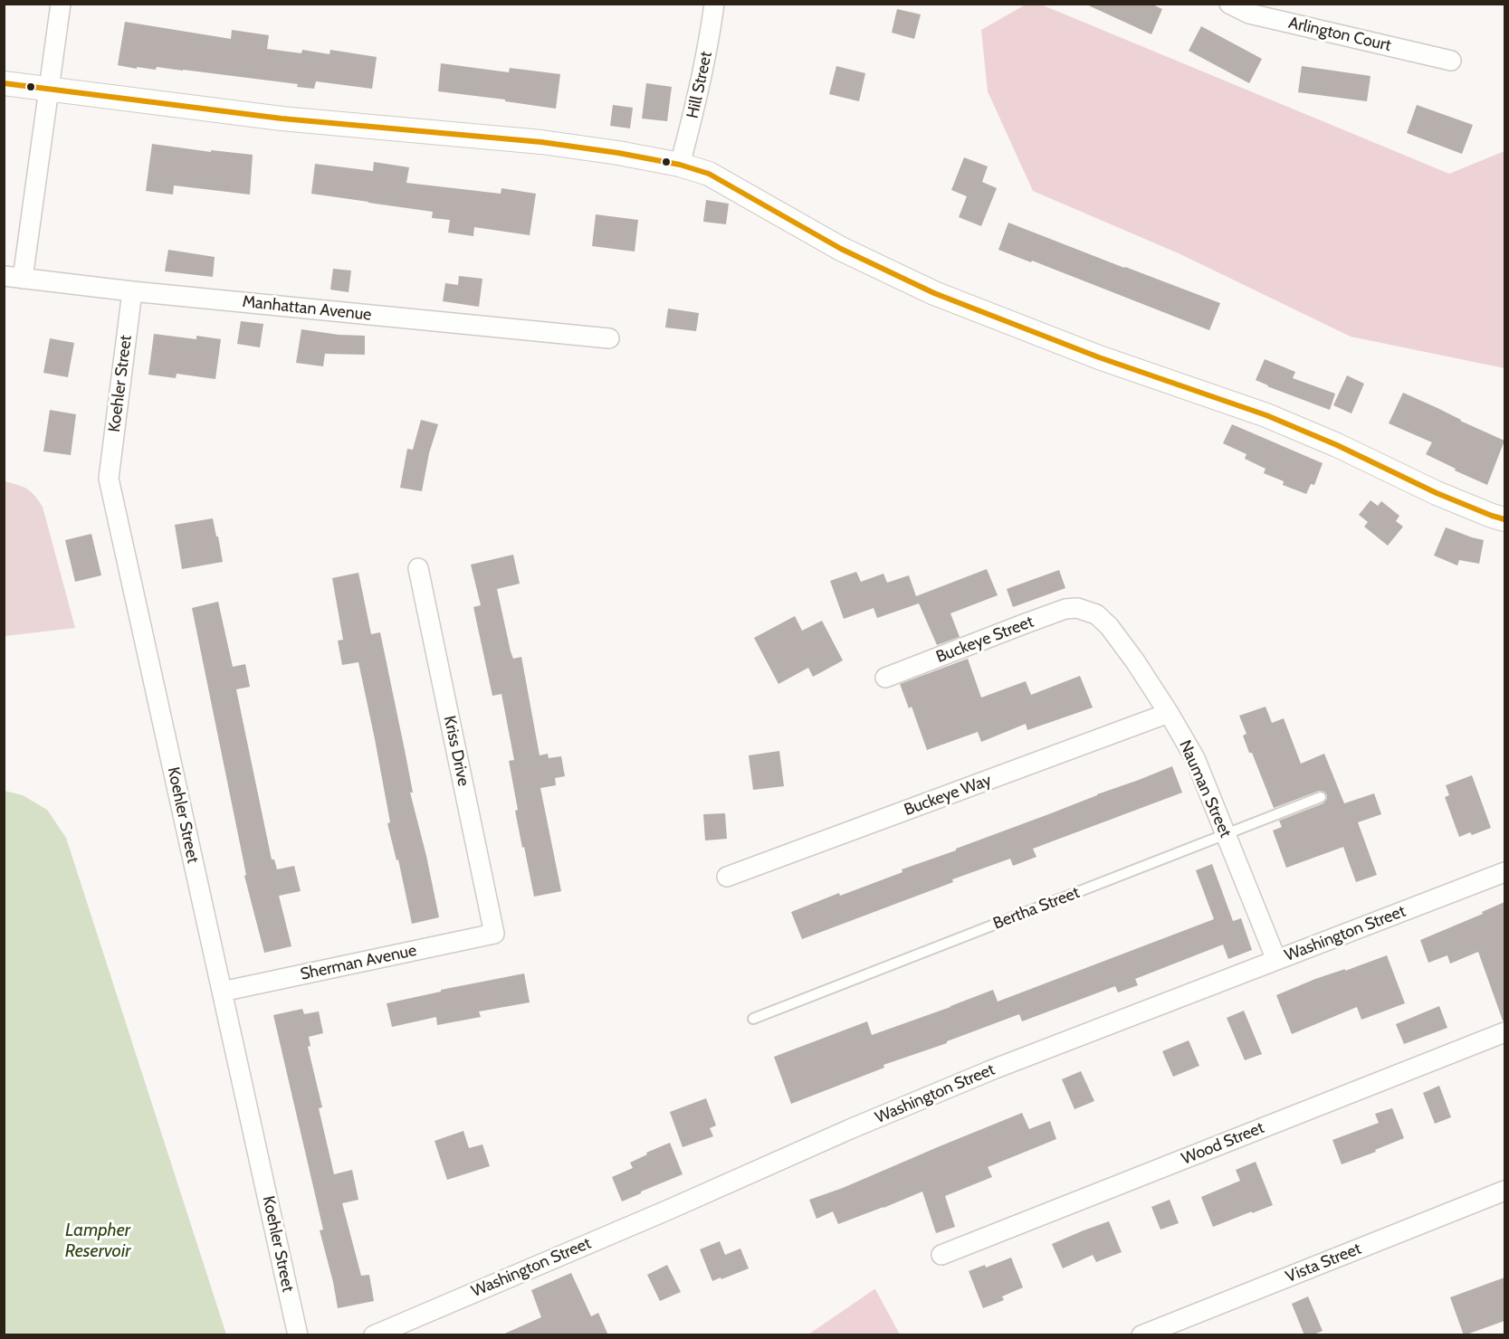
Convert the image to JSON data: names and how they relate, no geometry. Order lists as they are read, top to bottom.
{
  "streets": {
    "street": [
      "Arlington Court",
      "Hill Street",
      "Manhattan Avenue",
      "Koehler Street",
      "Buckeye Street",
      "Kriss Drive",
      "Nauman Street",
      "Buckeye Way",
      "Washington Street",
      "Sherman Avenue",
      "Wood Street",
      "Vista Street"
    ],
    "lane": ["Bertha Street"]
  },
  "crossings": [
    ["Manhattan Avenue", "Koehler Street"],
    ["Koehler Street", "Sherman Avenue"],
    ["Buckeye Street", "Nauman Street"],
    ["Kriss Drive", "Sherman Avenue"],
    ["Nauman Street", "Buckeye Way"],
    ["Nauman Street", "Bertha Street"],
    ["Nauman Street", "Washington Street"]
  ],
  "water": ["Lampher Reservoir"]
}
